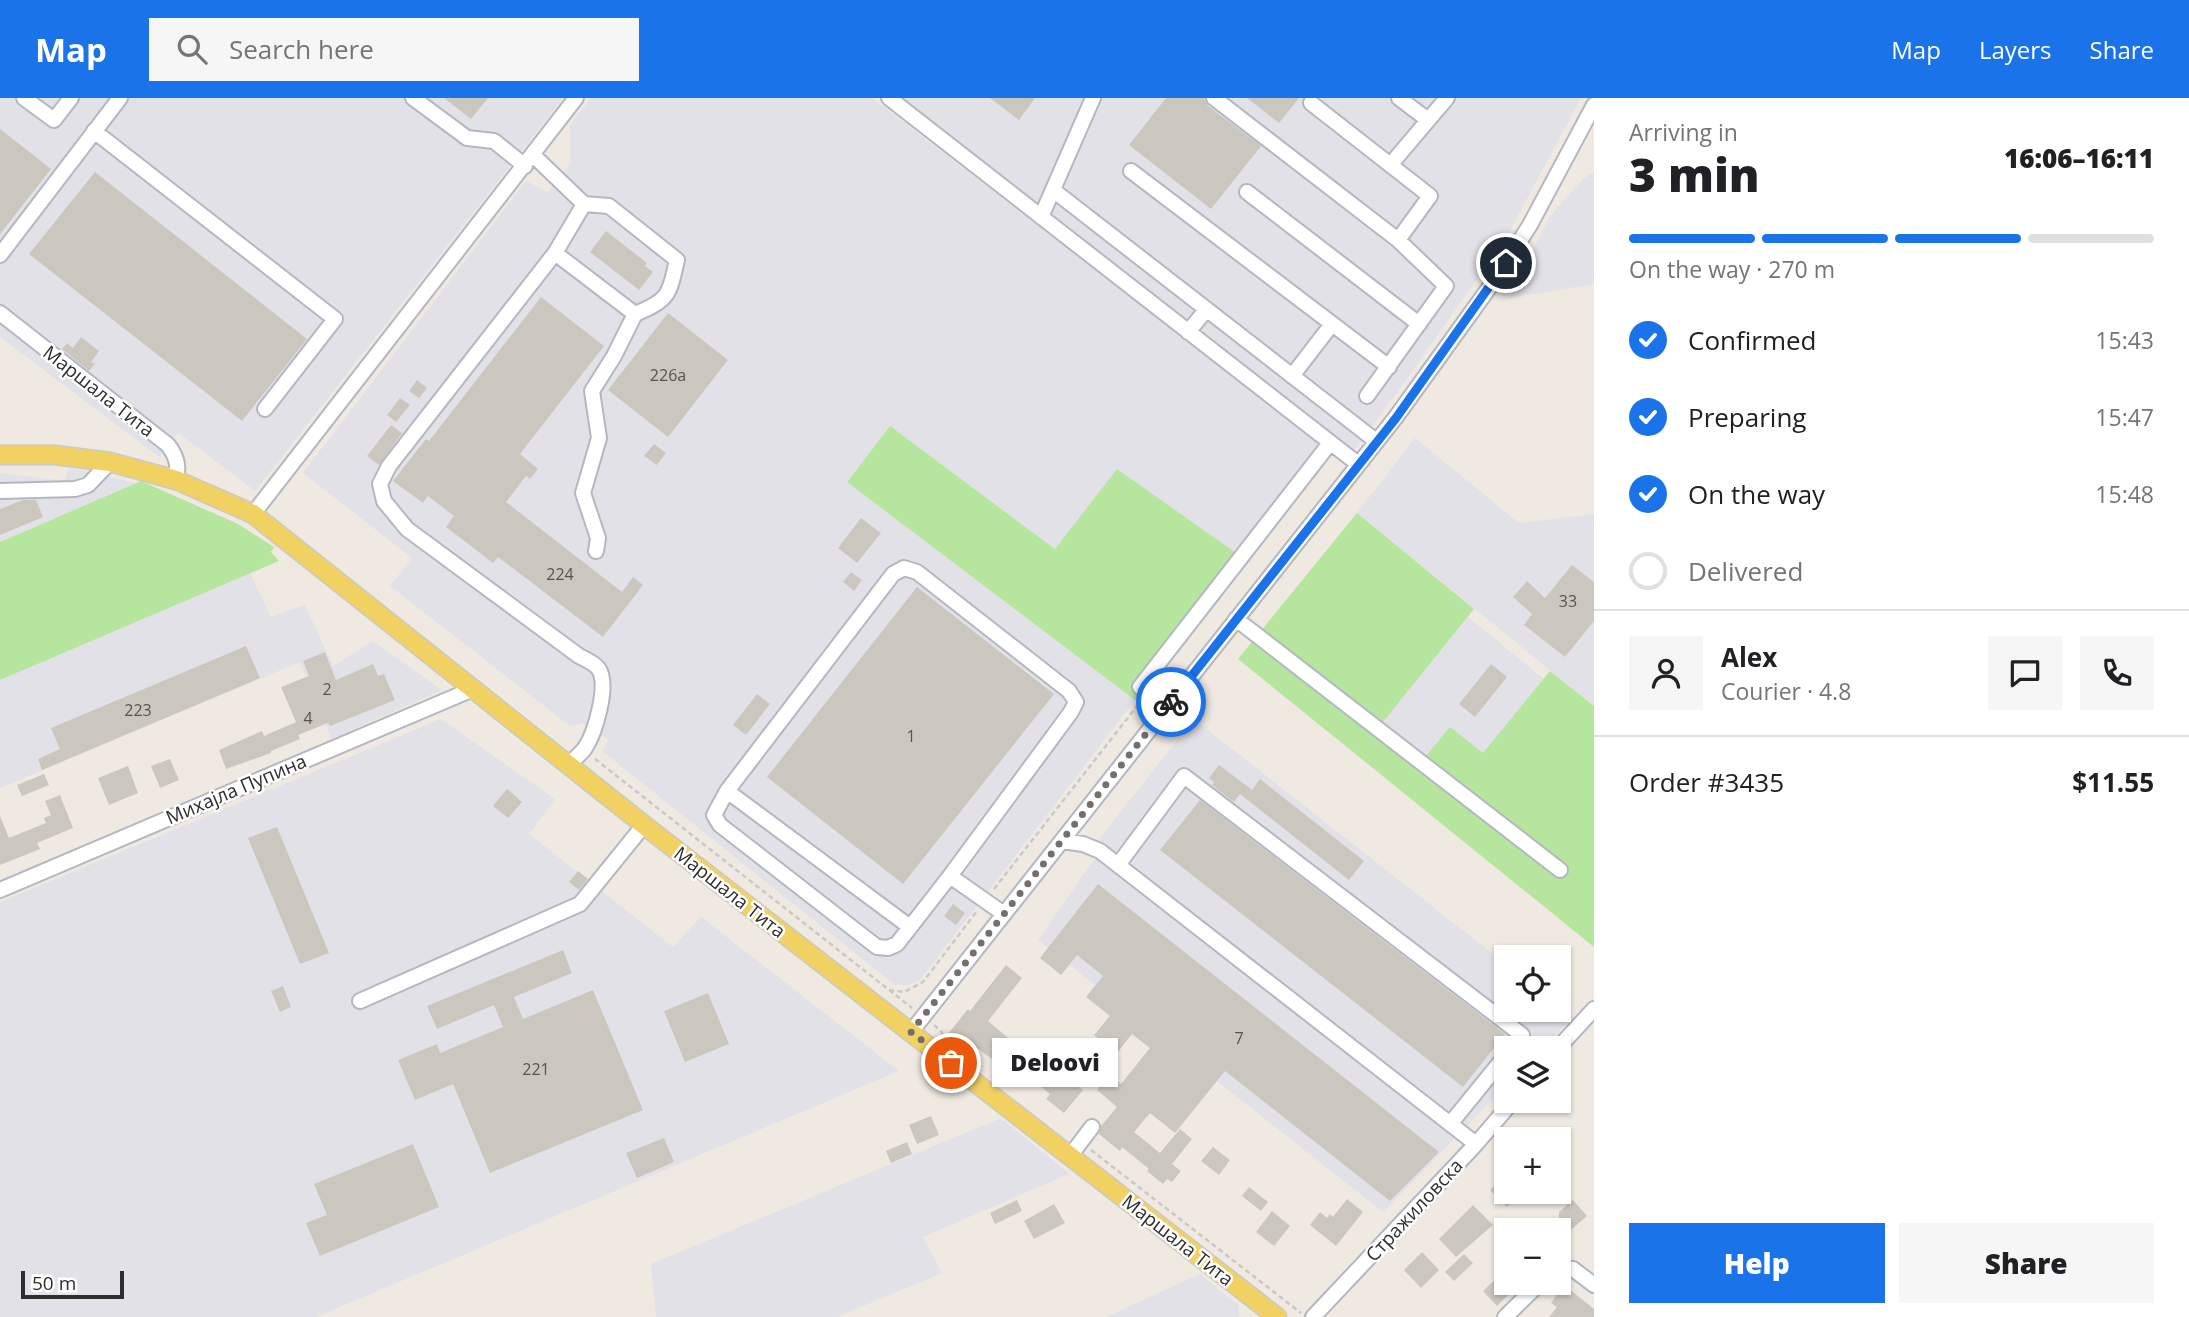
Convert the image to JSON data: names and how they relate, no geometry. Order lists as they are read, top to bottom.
{
  "streets": {
    "main road": ["Маршала Тита"],
    "street": ["Михајла Пупина", "Стражиловска"]
  },
  "crossings": [
    ["Маршала Тита", "Михајла Пупина"]
  ],
  "places": ["Deloovi"],
  "house_numbers": [
    "226a",
    "224",
    "33",
    "2",
    "223",
    "4",
    "1",
    "7",
    "221"
  ],
  "scale_bar": "50 m",
  "page": {
    "header": "Map",
    "search": "Search here",
    "nav": ["Map", "Layers", "Share"],
    "heading": ["3 min", "Arriving in", "16:06–16:11"],
    "panel": [
      "Alex",
      "Courier · 4.8",
      "Order #3435",
      "$11.55"
    ],
    "bar": "On the way · 270 m",
    "list": [
      ["Confirmed", "15:43"],
      ["Preparing", "15:47"],
      ["On the way", "15:48"],
      "Delivered"
    ],
    "map_buttons": ["+", "−"],
    "bubble": "Deloovi",
    "buttons": ["Help", "Share"],
    "scale": "50 m"
  }
}
